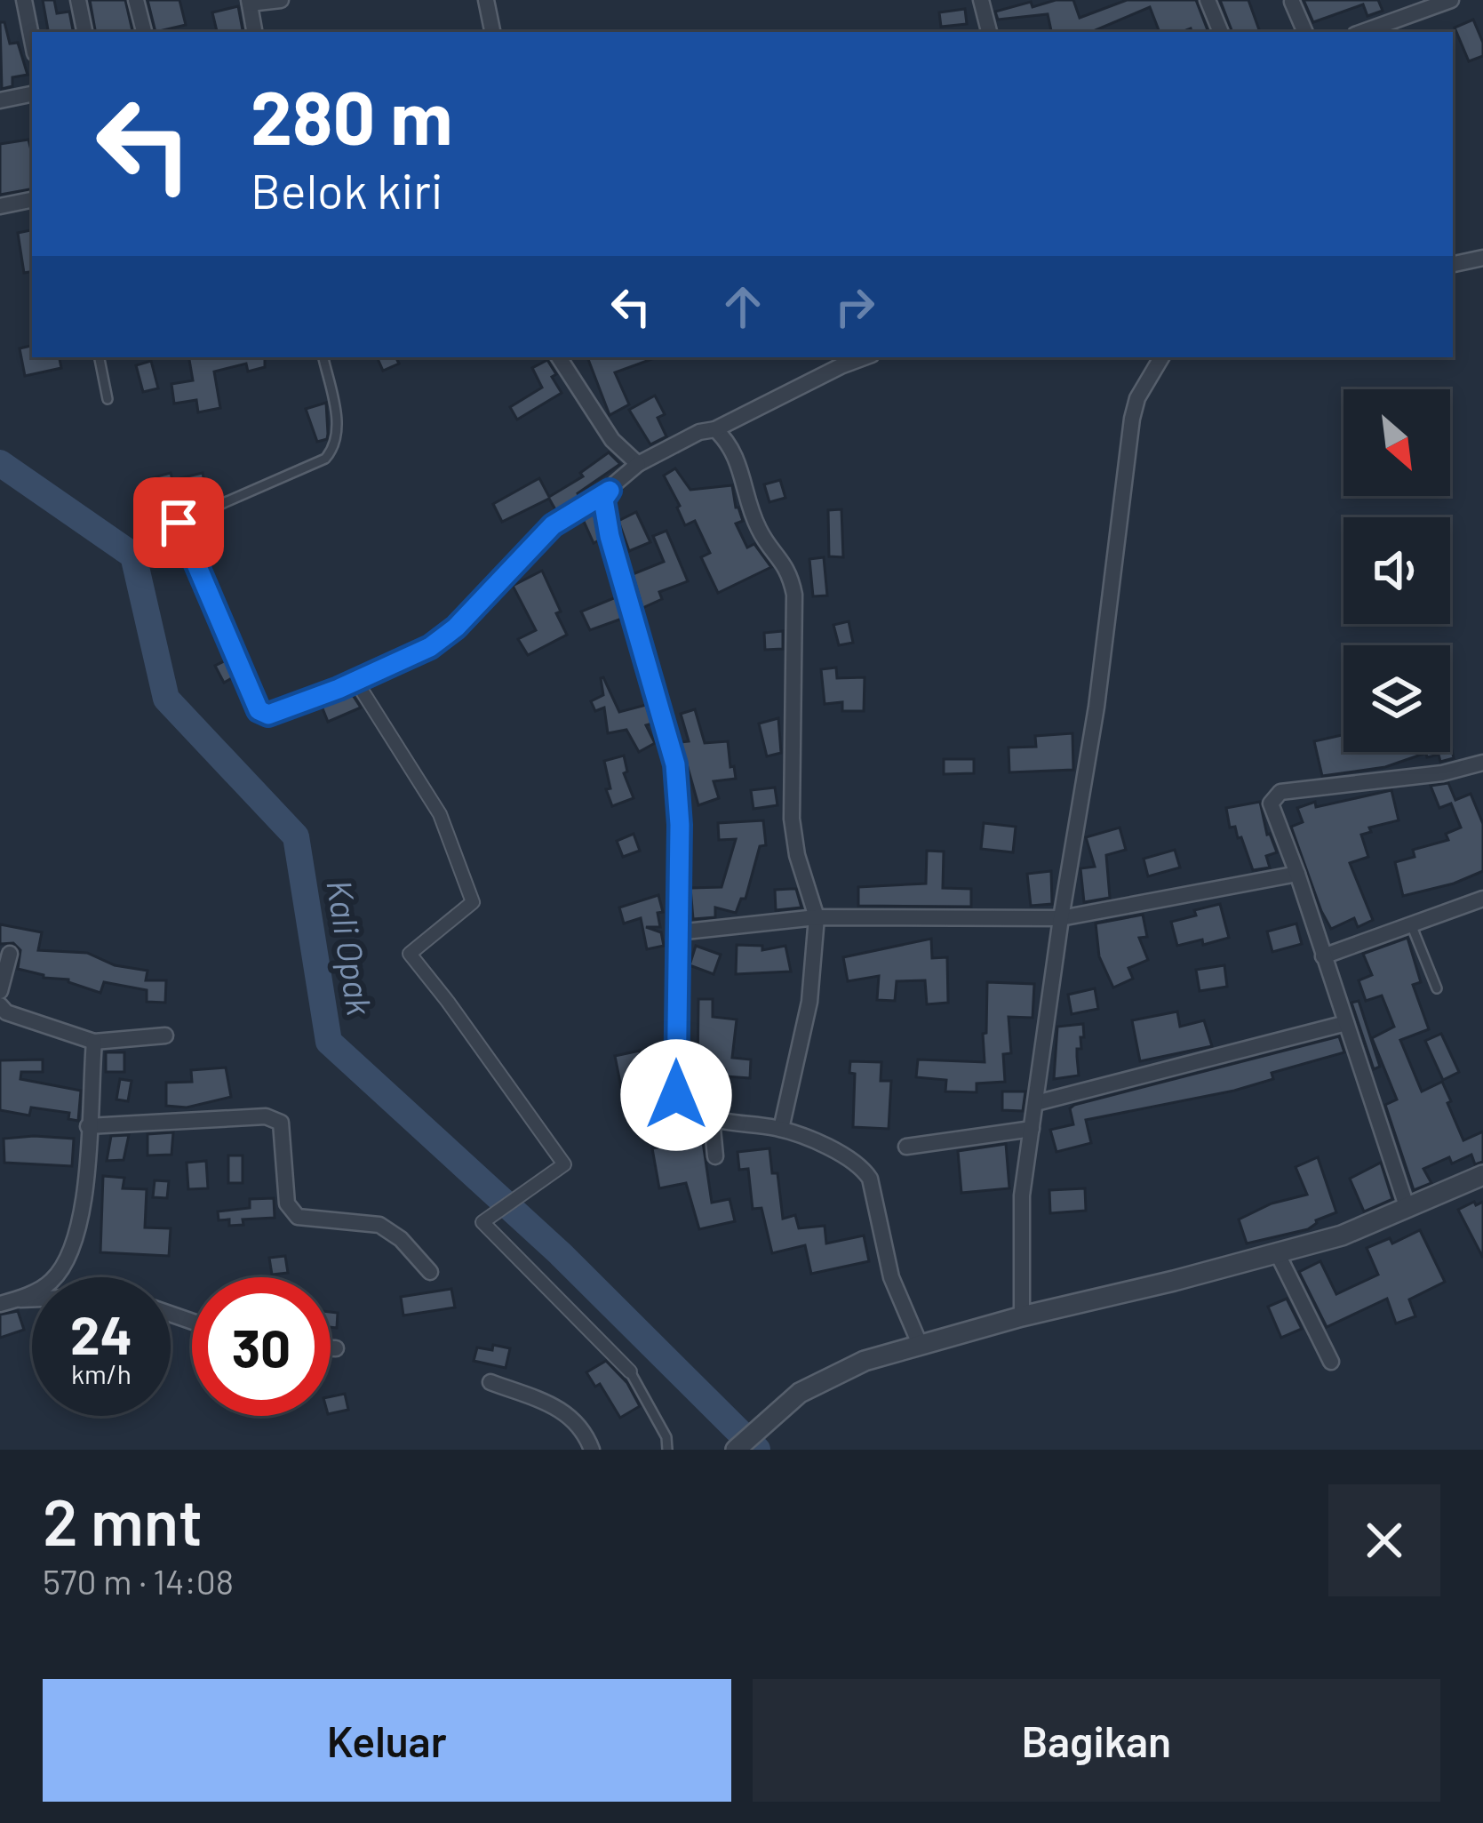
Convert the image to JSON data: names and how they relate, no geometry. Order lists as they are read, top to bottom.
{
  "water": ["Kali Opak"],
  "north": "bottom right",
  "page": {
    "turn": ["280 m", "Belok kiri"],
    "speed": "24 km/h",
    "limit": "30",
    "heading": ["2 mnt", "570 m · 14:08"],
    "buttons": ["Keluar", "Bagikan"]
  }
}
